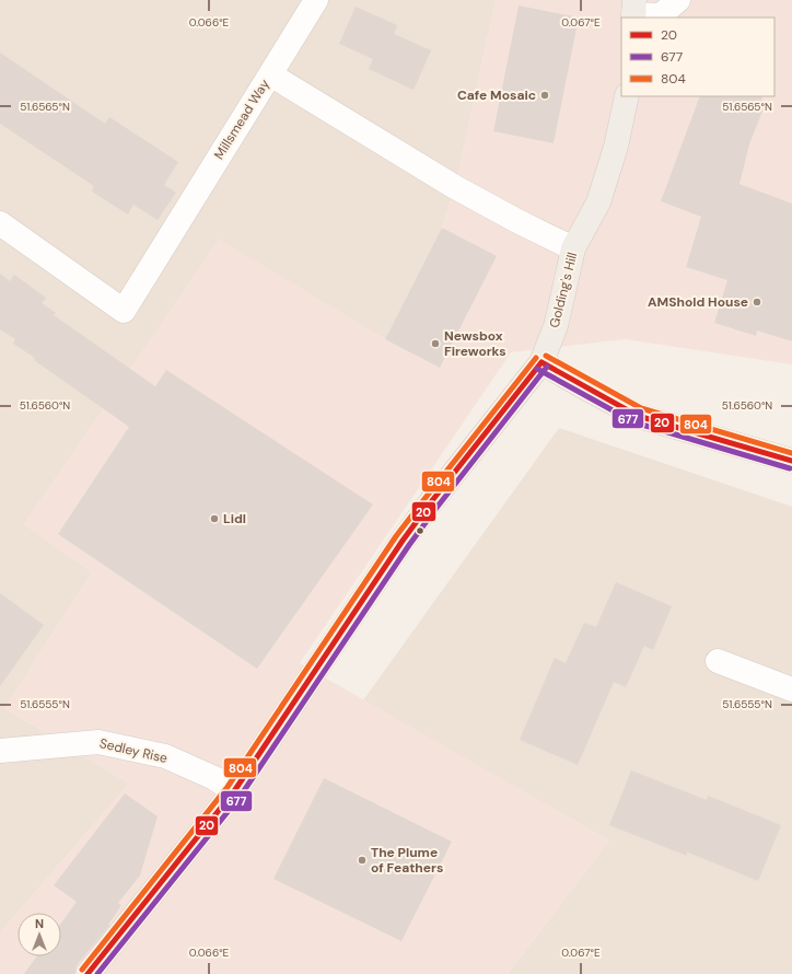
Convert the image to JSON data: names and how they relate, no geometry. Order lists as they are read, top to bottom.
{
  "streets": {
    "main road": ["Golding's Hill"],
    "street": ["Millsmead Way", "Sedley Rise"]
  },
  "crossings": [
    ["Millsmead Way", "Golding's Hill"],
    ["Golding's Hill", "Sedley Rise"]
  ],
  "places": [
    "Cafe Mosaic",
    "AMShold House",
    "Newsbox Fireworks",
    "Lidl",
    "The Plume of Feathers"
  ],
  "lines": ["transit line 804", "transit line 20", "transit line 677"],
  "legend": ["20", "677", "804"],
  "north": "top",
  "coordinates": [
    "0.066°E",
    "0.067°E",
    "51.6565°N",
    "51.6560°N",
    "51.6555°N"
  ]
}
